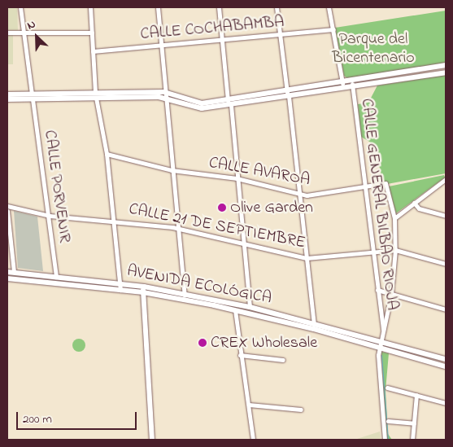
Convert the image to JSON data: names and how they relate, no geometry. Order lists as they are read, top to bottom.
{
  "streets": {
    "main road": ["AVENIDA ECOLÓGICA"],
    "street": [
      "CALLE COCHABAMBA",
      "CALLE AVAROA",
      "CALLE PORVENIR",
      "CALLE GENERAL BILBAO RIOJA",
      "CALLE 21 DE SEPTIEMBRE"
    ]
  },
  "crossings": [
    ["CALLE COCHABAMBA", "CALLE GENERAL BILBAO RIOJA"],
    ["CALLE AVAROA", "CALLE GENERAL BILBAO RIOJA"],
    ["CALLE PORVENIR", "CALLE 21 DE SEPTIEMBRE"],
    ["CALLE PORVENIR", "AVENIDA ECOLÓGICA"],
    ["CALLE GENERAL BILBAO RIOJA", "CALLE 21 DE SEPTIEMBRE"]
  ],
  "parks": ["Parque del Bicentenario"],
  "places": ["Olive Garden", "CREX Wholesale"],
  "scale_bar": "200 m",
  "north": "top left"
}
